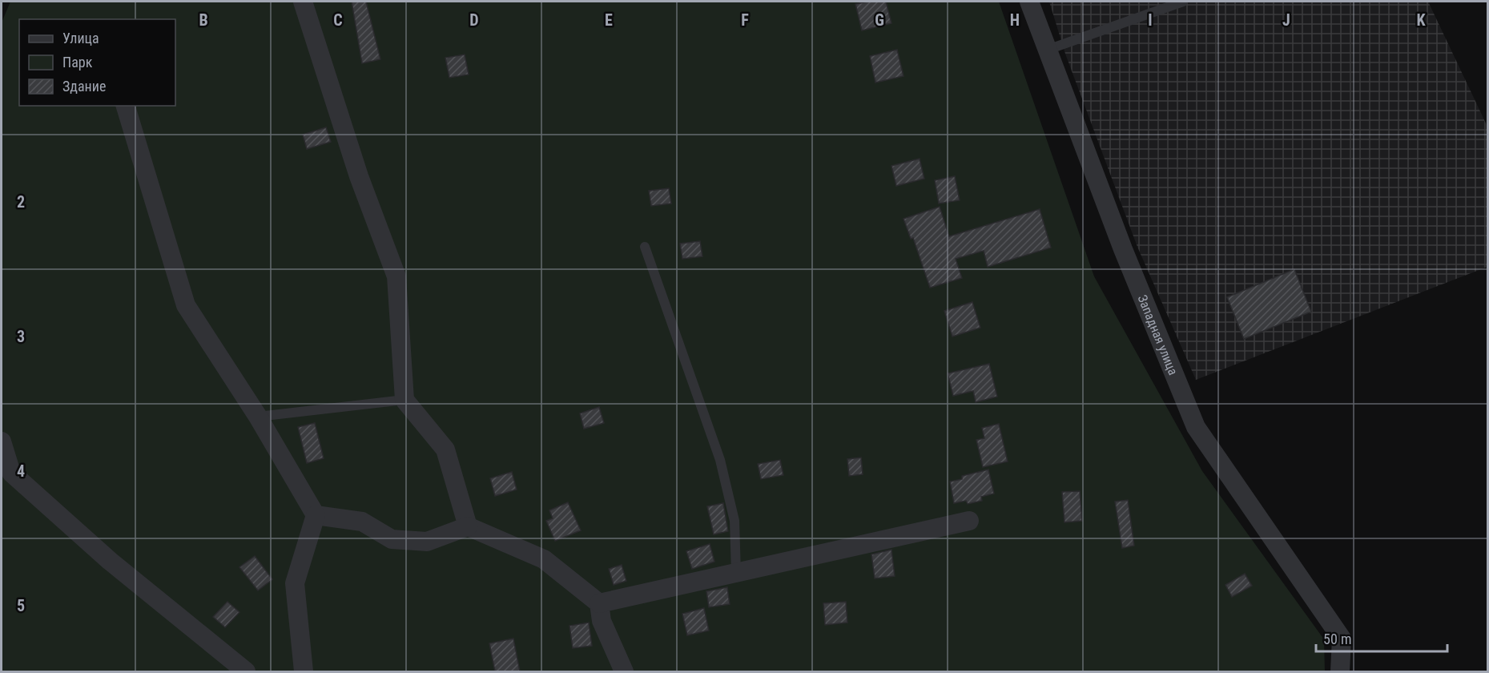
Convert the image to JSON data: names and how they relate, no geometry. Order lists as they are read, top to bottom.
{
  "streets": {
    "street": ["Западная улица"]
  },
  "legend": ["Улица", "Парк", "Здание"],
  "scale_bar": "50 m",
  "grid": {
    "columns": [
      "B",
      "C",
      "D",
      "E",
      "F",
      "G",
      "H",
      "I",
      "J",
      "K"
    ],
    "rows": [
      "2",
      "3",
      "4",
      "5"
    ]
  }
}
